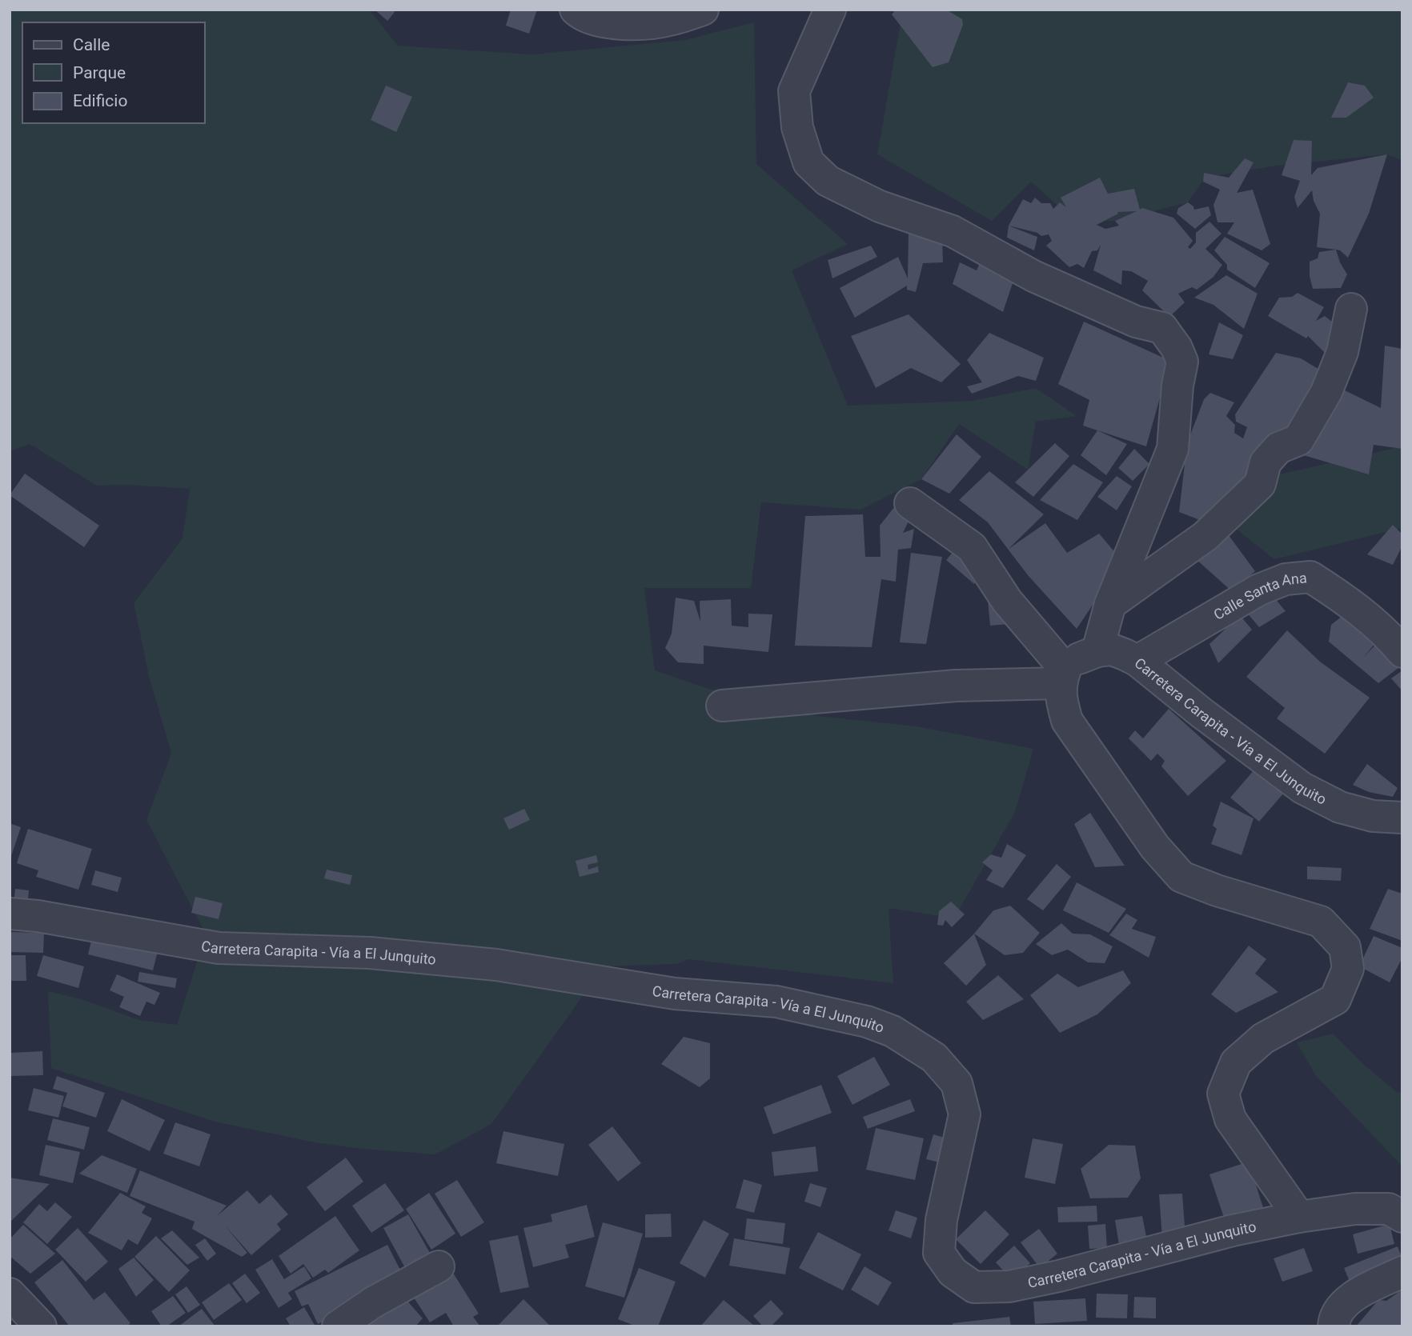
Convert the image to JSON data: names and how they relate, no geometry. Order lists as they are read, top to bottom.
{
  "streets": {
    "street": ["Calle Santa Ana", "Carretera Carapita - Vía a El Junquito"]
  },
  "crossings": [
    ["Calle Santa Ana", "Carretera Carapita - Vía a El Junquito"]
  ],
  "legend": ["Calle", "Parque", "Edificio"]
}
